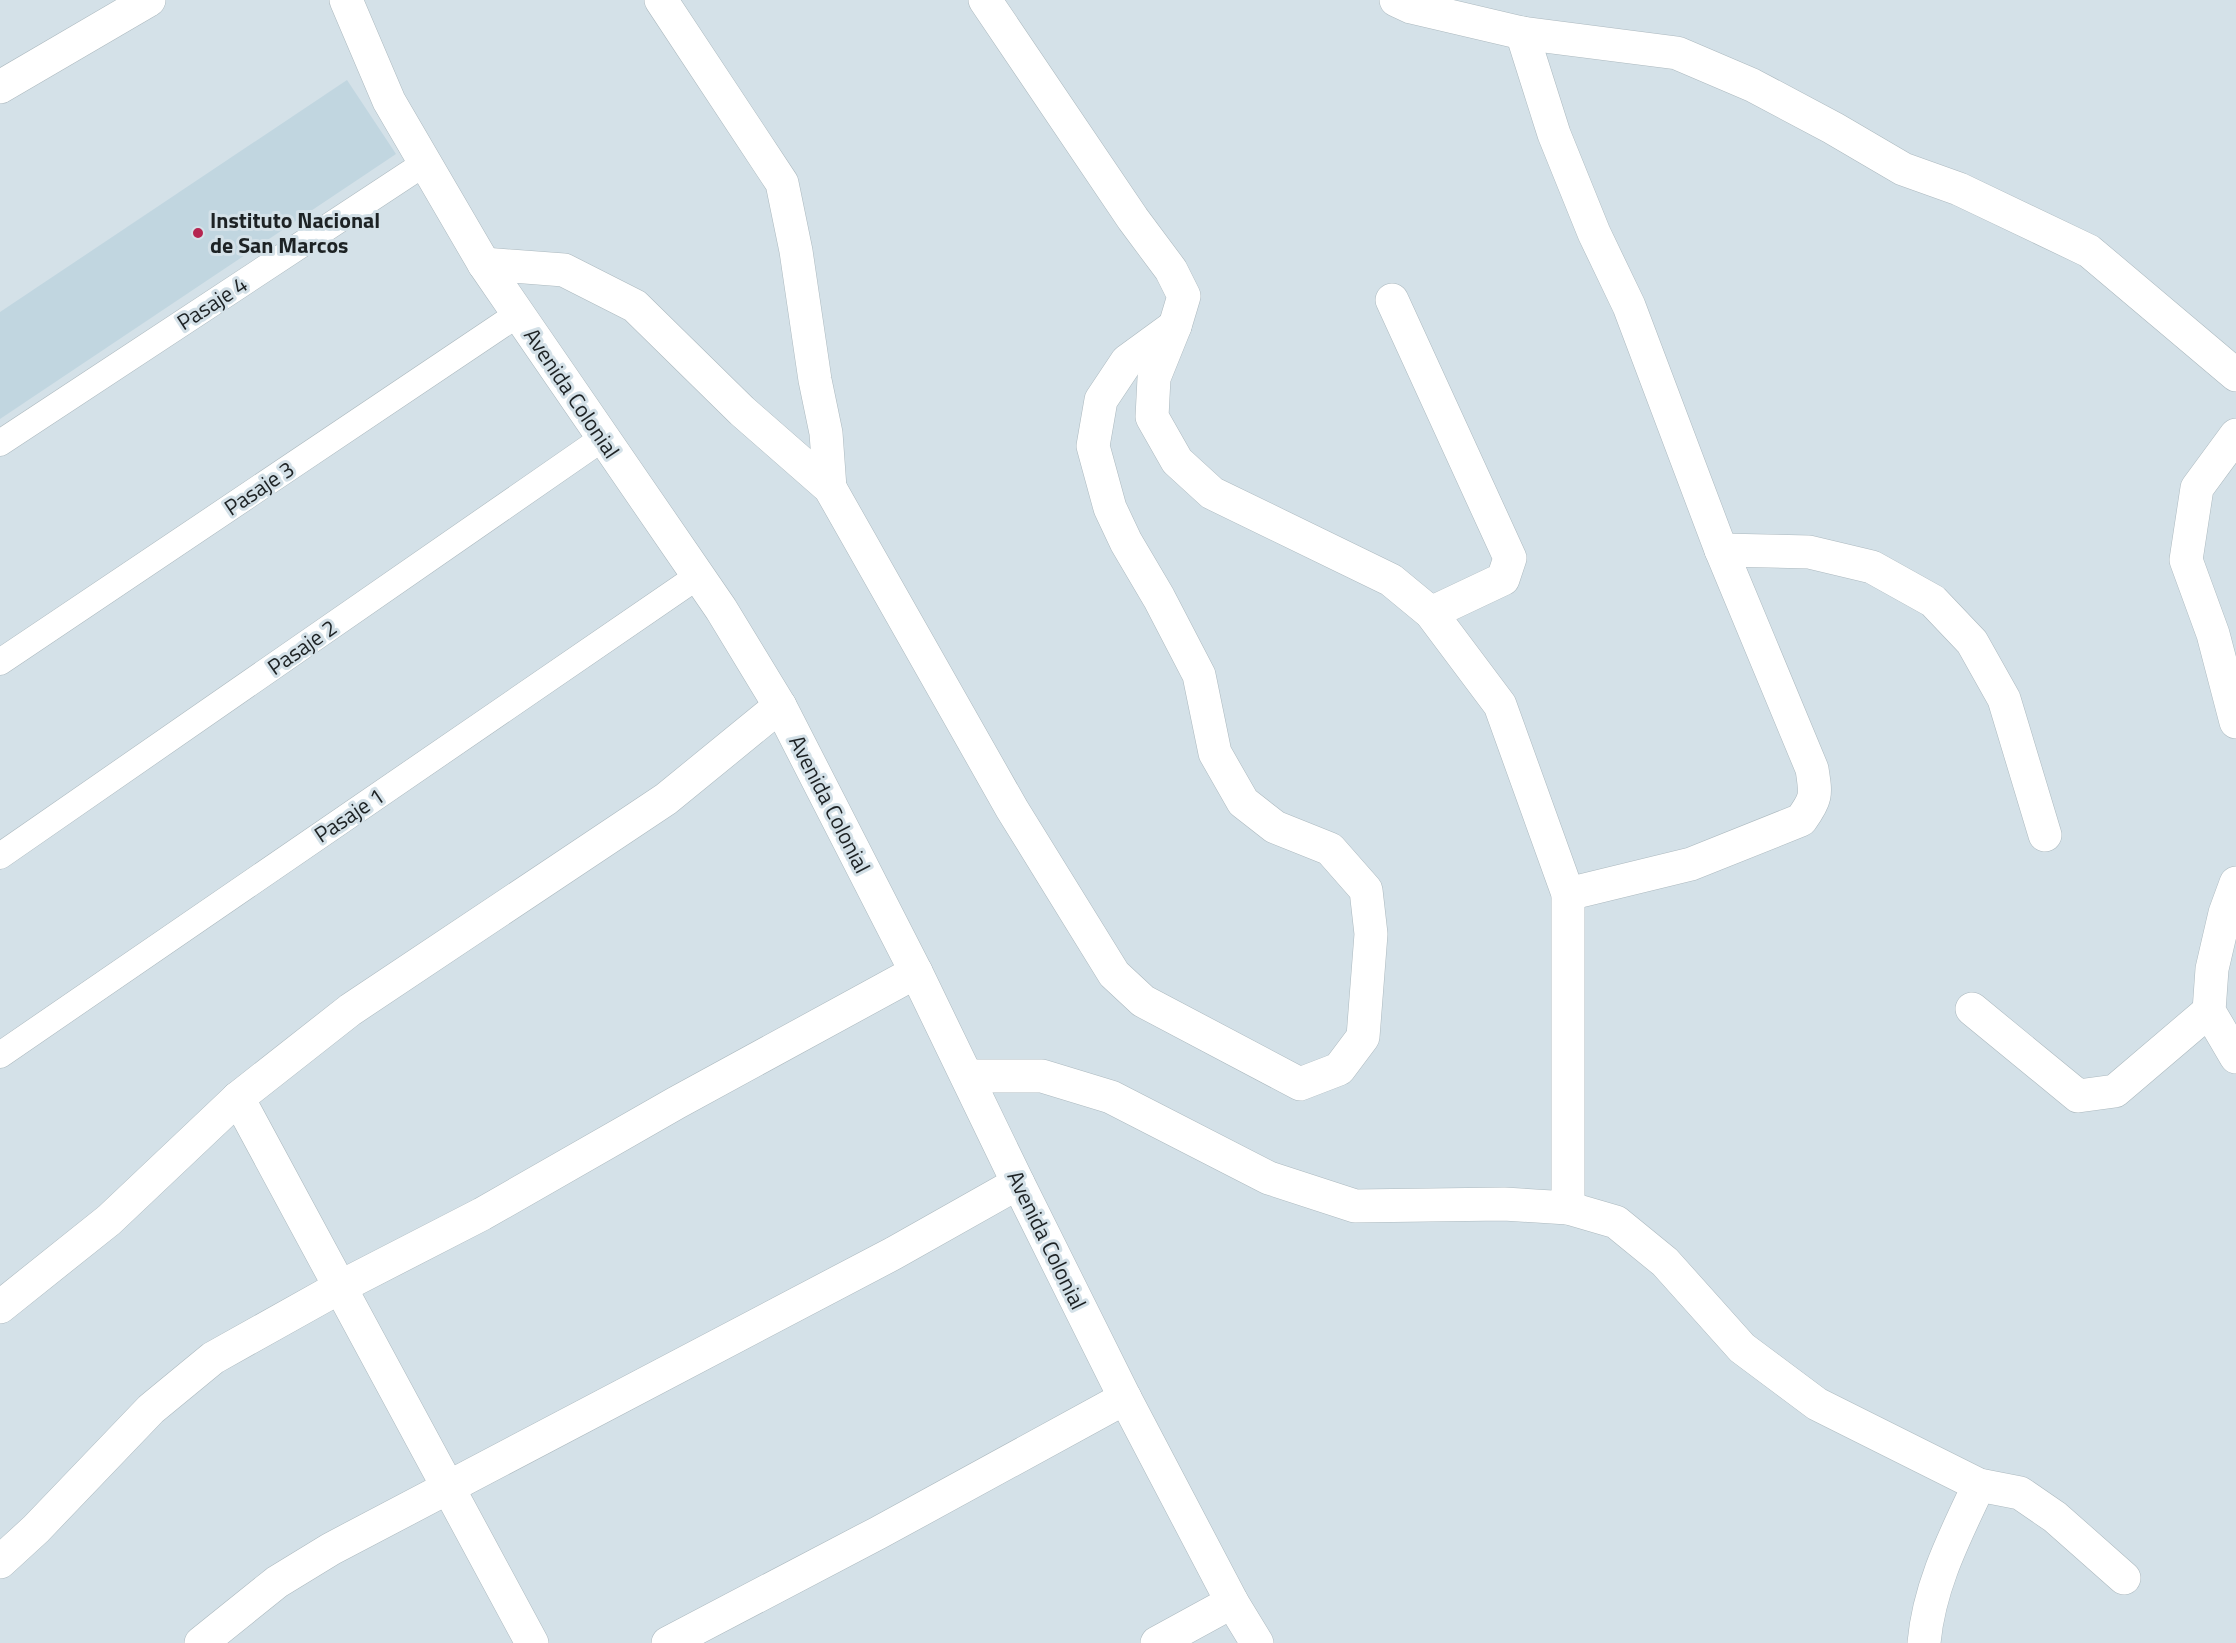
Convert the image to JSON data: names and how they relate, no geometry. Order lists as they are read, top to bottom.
{
  "streets": {
    "street": [
      "Pasaje 4",
      "Avenida Colonial",
      "Pasaje 3",
      "Pasaje 2",
      "Pasaje 1"
    ]
  },
  "crossings": [
    ["Pasaje 4", "Avenida Colonial"],
    ["Avenida Colonial", "Pasaje 3"],
    ["Avenida Colonial", "Pasaje 2"],
    ["Avenida Colonial", "Pasaje 1"]
  ],
  "places": ["Instituto Nacional de San Marcos"]
}
